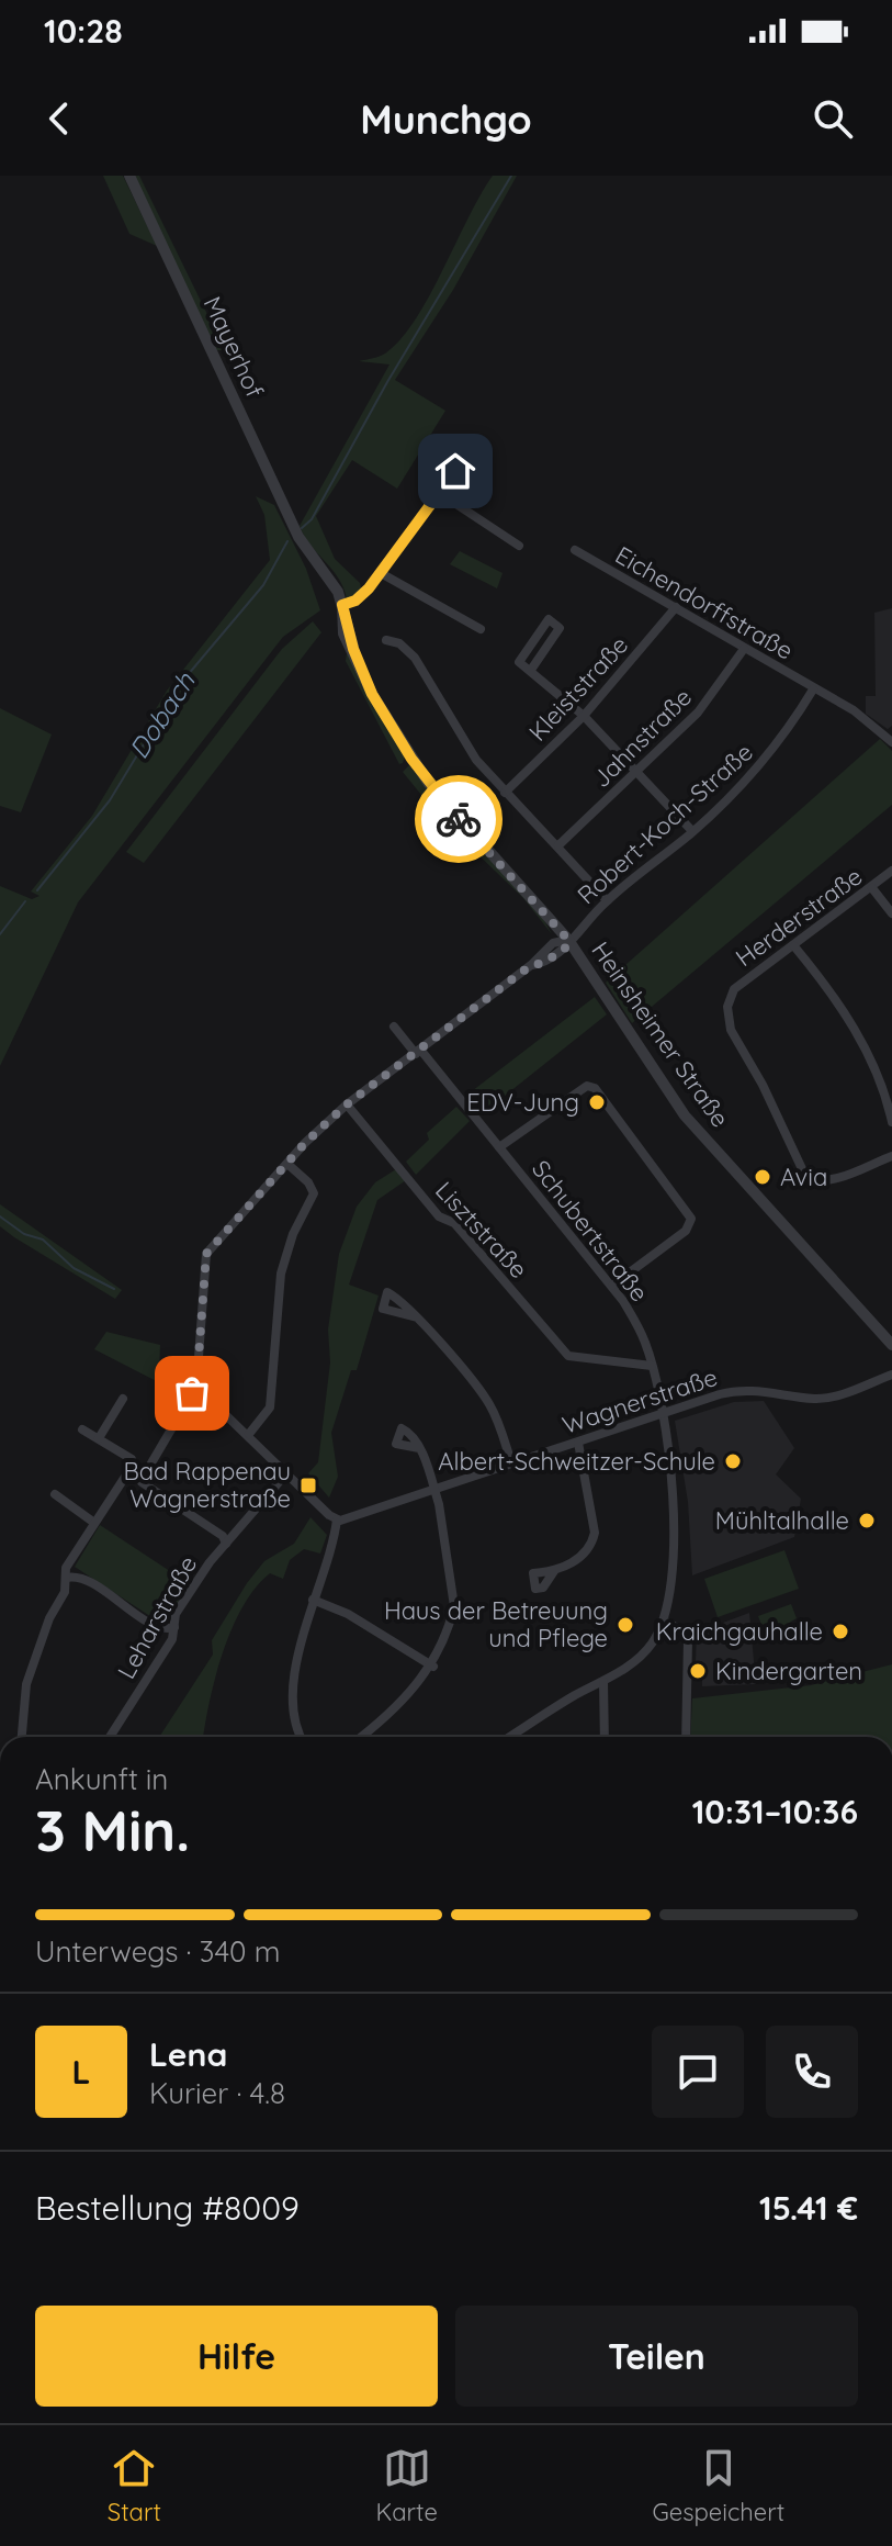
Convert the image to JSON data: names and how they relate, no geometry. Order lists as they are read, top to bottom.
{
  "streets": {
    "street": [
      "Mayerhof",
      "Eichendorffstraße",
      "Kleiststraße",
      "Jahnstraße",
      "Robert-Koch-Straße",
      "Herderstraße",
      "Heinsheimer Straße",
      "Lisztstraße",
      "Schubertstraße",
      "Wagnerstraße",
      "Leharstraße"
    ]
  },
  "crossings": [
    ["Mayerhof", "Heinsheimer Straße"],
    ["Eichendorffstraße", "Kleiststraße"],
    ["Eichendorffstraße", "Jahnstraße"],
    ["Eichendorffstraße", "Robert-Koch-Straße"],
    ["Robert-Koch-Straße", "Heinsheimer Straße"],
    ["Robert-Koch-Straße", "Lisztstraße"],
    ["Robert-Koch-Straße", "Schubertstraße"],
    ["Lisztstraße", "Schubertstraße"],
    ["Schubertstraße", "Wagnerstraße"]
  ],
  "water": ["Dobach"],
  "places": {
    "other": [
      "EDV-Jung",
      "Avia",
      "Albert-Schweitzer-Schule",
      "Mühltalhalle",
      "Haus der Betreuung und Pflege",
      "Kraichgauhalle",
      "Kindergarten"
    ],
    "transit": ["Bad Rappenau Wagnerstraße"]
  },
  "page": {
    "status": "10:28",
    "header": "Munchgo",
    "heading": ["3 Min.", "Ankunft in", "10:31–10:36"],
    "panel": [
      "Lena",
      "Kurier · 4.8",
      "Bestellung #8009",
      "15.41 €"
    ],
    "bar": "Unterwegs · 340 m",
    "round": "L",
    "buttons": ["Hilfe", "Teilen"],
    "tabs": ["Start", "Karte", "Gespeichert"]
  }
}
